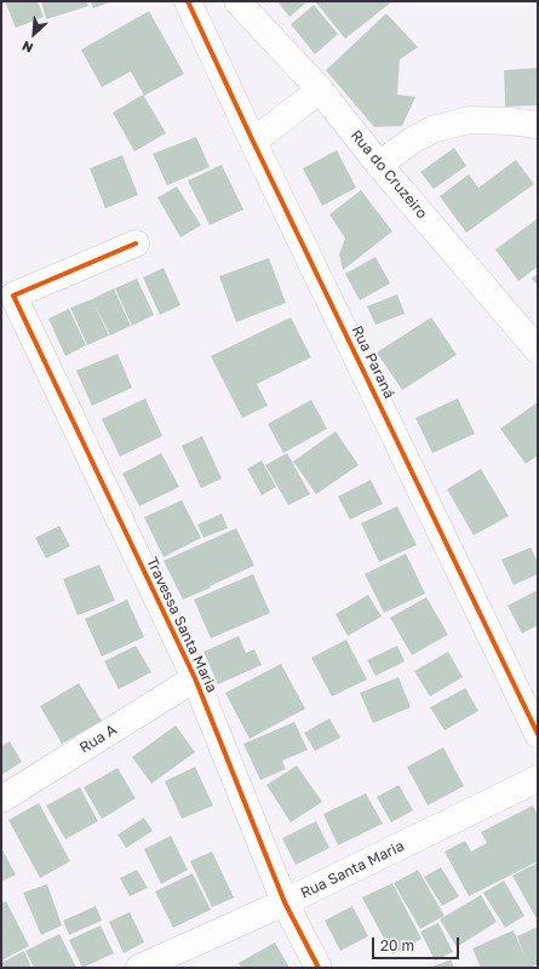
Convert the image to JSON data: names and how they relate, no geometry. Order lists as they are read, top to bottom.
{
  "streets": {
    "street": [
      "Rua do Cruzeiro",
      "Rua Paraná",
      "Travessa Santa Maria",
      "Rua A",
      "Rua Santa Maria"
    ]
  },
  "crossings": [
    ["Travessa Santa Maria", "Rua A"],
    ["Travessa Santa Maria", "Rua Santa Maria"]
  ],
  "scale_bar": "20 m",
  "north": "bottom left"
}
